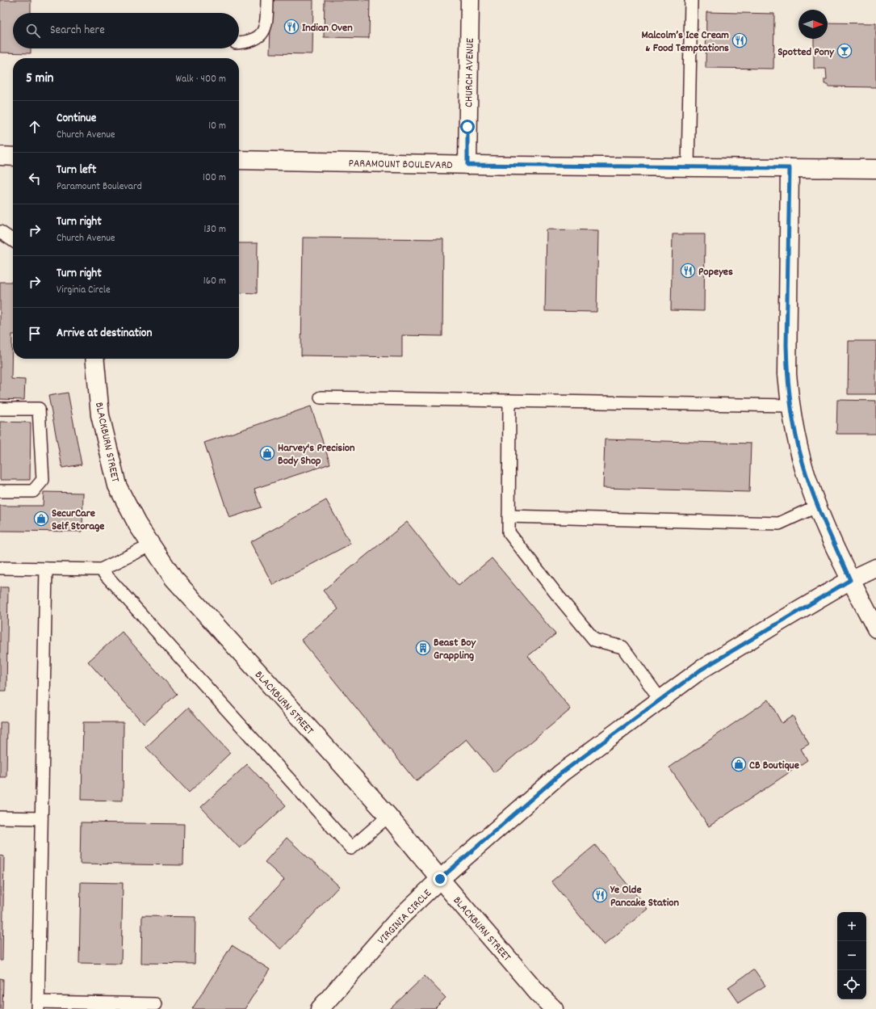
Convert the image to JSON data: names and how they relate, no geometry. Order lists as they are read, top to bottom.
{
  "streets": {
    "street": [
      "CHURCH AVENUE",
      "PARAMOUNT BOULEVARD",
      "BLACKBURN STREET",
      "VIRGINIA CIRCLE"
    ]
  },
  "crossings": [
    ["CHURCH AVENUE", "PARAMOUNT BOULEVARD"],
    ["BLACKBURN STREET", "VIRGINIA CIRCLE"]
  ],
  "places": {
    "restaurant": [
      "Indian Oven",
      "Malcolm’s Ice Cream & Food Temptations",
      "Popeyes",
      "Ye Olde Pancake Station"
    ],
    "bar": ["Spotted Pony"],
    "shop": ["Harvey's Precision Body Shop", "SecurCare Self Storage", "CB Boutique"],
    "building": ["Beast Boy Grappling"]
  },
  "north": "right",
  "page": {
    "search": "Search here",
    "heading": ["5 min", "Walk · 400 m"],
    "list": [
      ["Continue", "Church Avenue", "10 m"],
      ["Turn left", "Paramount Boulevard", "100 m"],
      ["Turn right", "Church Avenue", "130 m"],
      ["Turn right", "Virginia Circle", "160 m"],
      "Arrive at destination"
    ],
    "map_buttons": ["+", "−"]
  }
}
